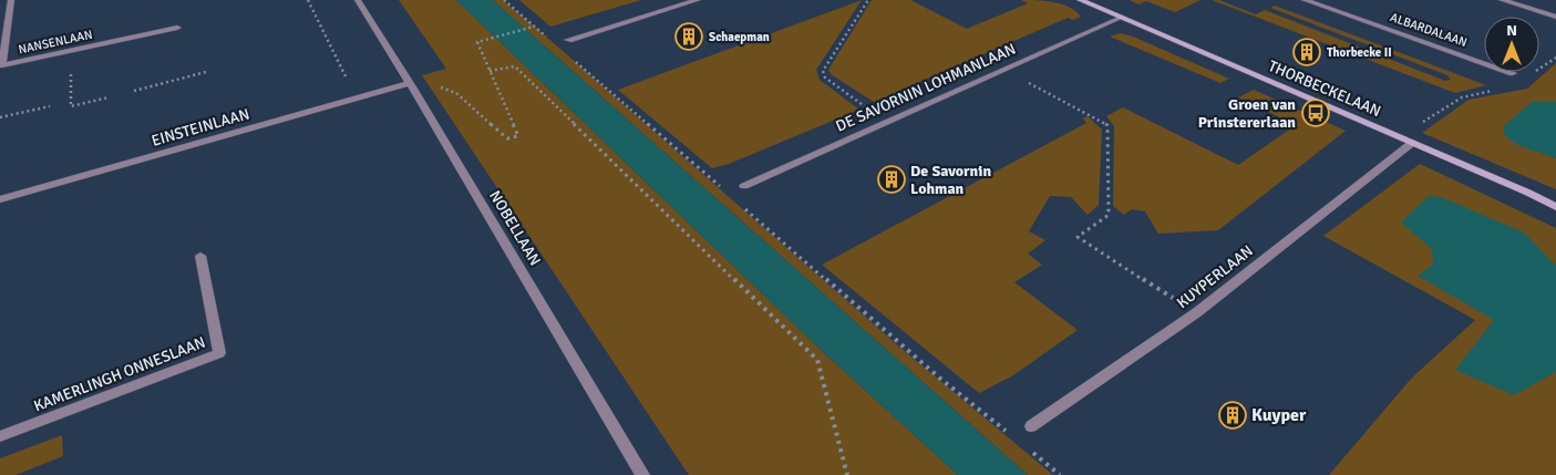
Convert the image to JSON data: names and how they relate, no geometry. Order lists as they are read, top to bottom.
{
  "streets": {
    "street": [
      "ALBARDALAAN",
      "NANSENLAAN",
      "DE SAVORNIN LOHMANLAAN",
      "THORBECKELAAN",
      "EINSTEINLAAN",
      "NOBELLAAN",
      "KUYPERLAAN",
      "KAMERLINGH ONNESLAAN"
    ]
  },
  "crossings": [
    ["DE SAVORNIN LOHMANLAAN", "THORBECKELAAN"],
    ["THORBECKELAAN", "KUYPERLAAN"],
    ["EINSTEINLAAN", "NOBELLAAN"]
  ],
  "places": {
    "building": [
      "Schaepman",
      "Thorbecke II",
      "De Savornin Lohman",
      "Kuyper"
    ],
    "bus stop": ["Groen van Prinstererlaan"]
  },
  "north": "top"
}
